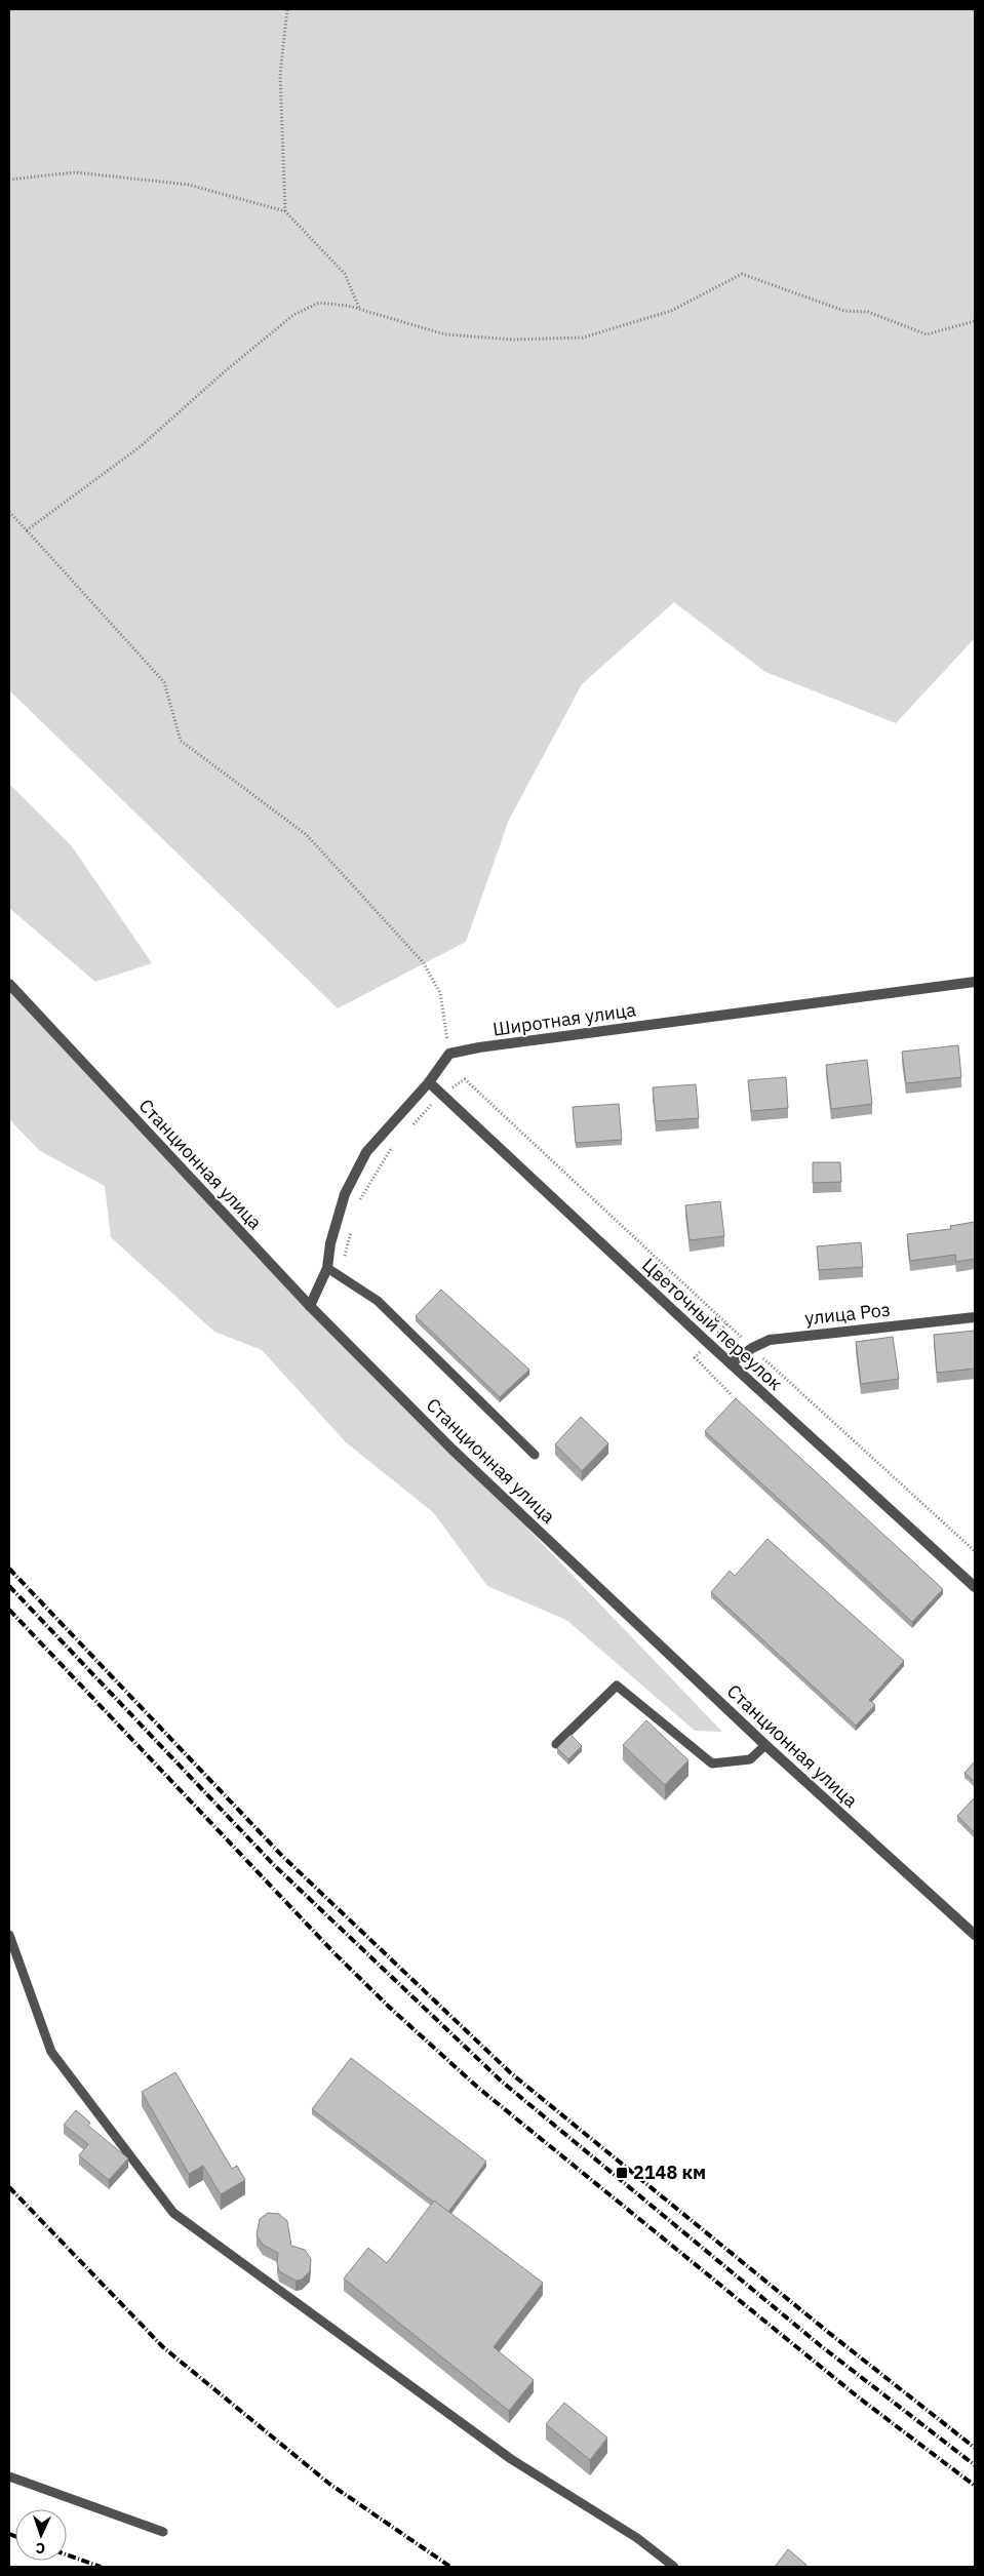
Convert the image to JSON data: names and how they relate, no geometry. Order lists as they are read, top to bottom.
{
  "streets": {
    "street": [
      "Широтная улица",
      "Станционная улица",
      "улица Роз",
      "Цветочный переулок"
    ]
  },
  "crossings": [
    ["улица Роз", "Цветочный переулок"]
  ],
  "places": {
    "transit": ["2148 км"]
  },
  "north": "bottom"
}
